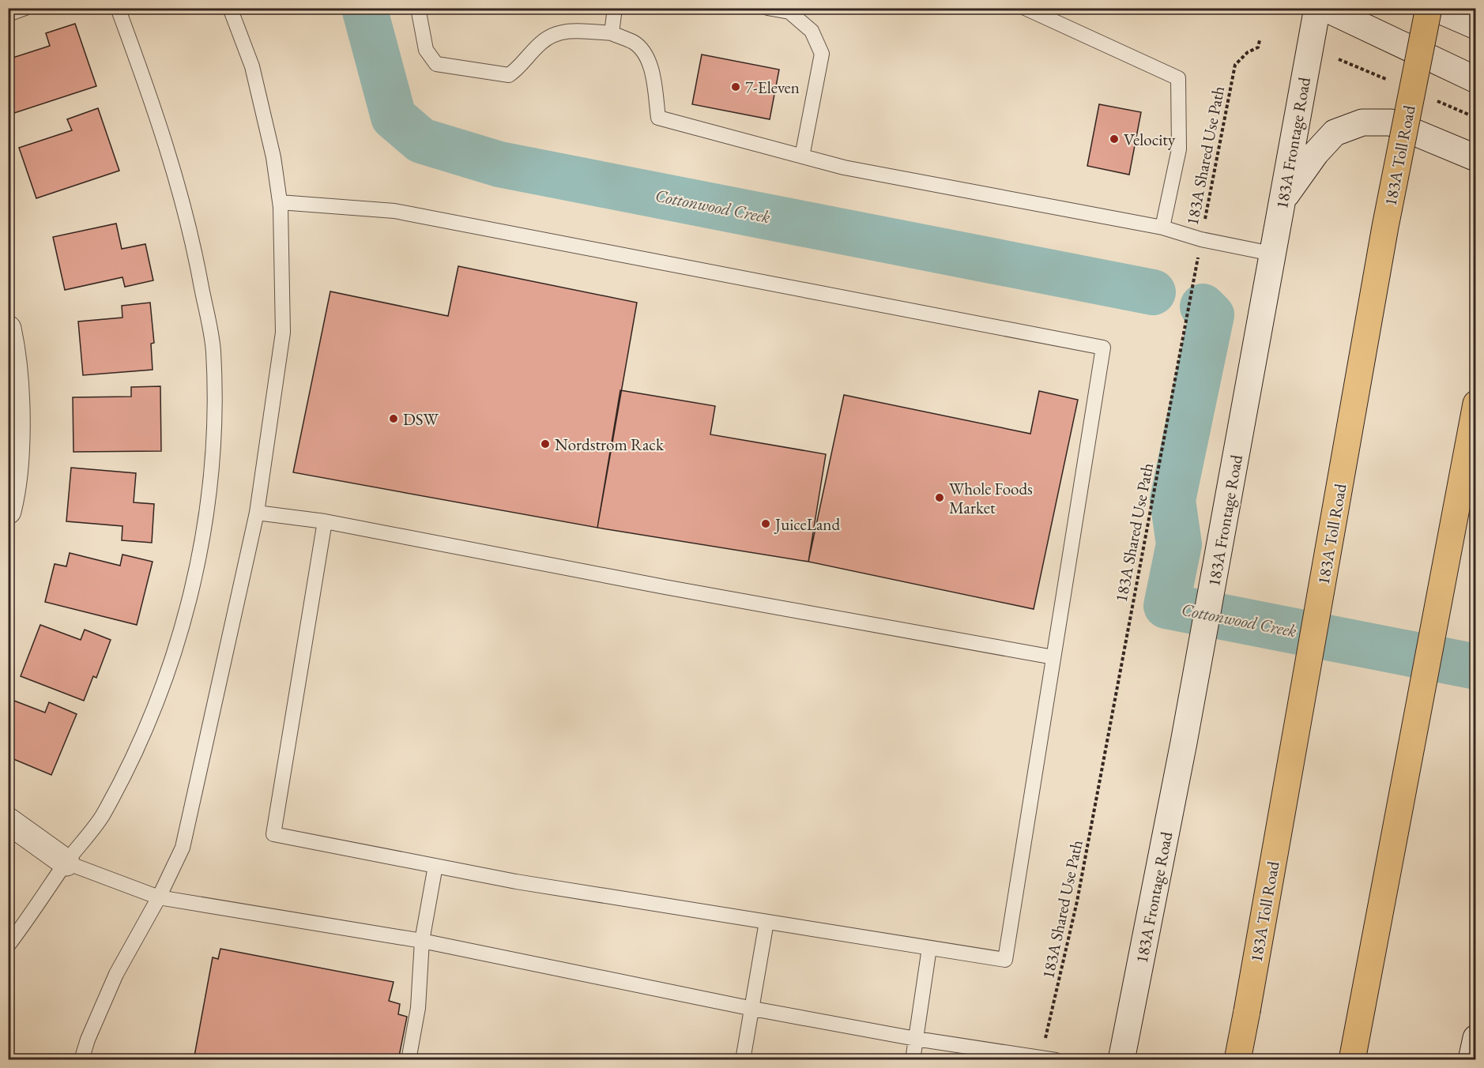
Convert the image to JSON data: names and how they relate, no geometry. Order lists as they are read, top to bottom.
{
  "streets": {
    "highway": ["183A Toll Road"],
    "main road": ["183A Frontage Road"],
    "path": ["183A Shared Use Path"]
  },
  "water": ["Cottonwood Creek"],
  "places": [
    "7-Eleven",
    "Velocity",
    "DSW",
    "Nordstrom Rack",
    "Whole Foods Market",
    "JuiceLand"
  ]
}
